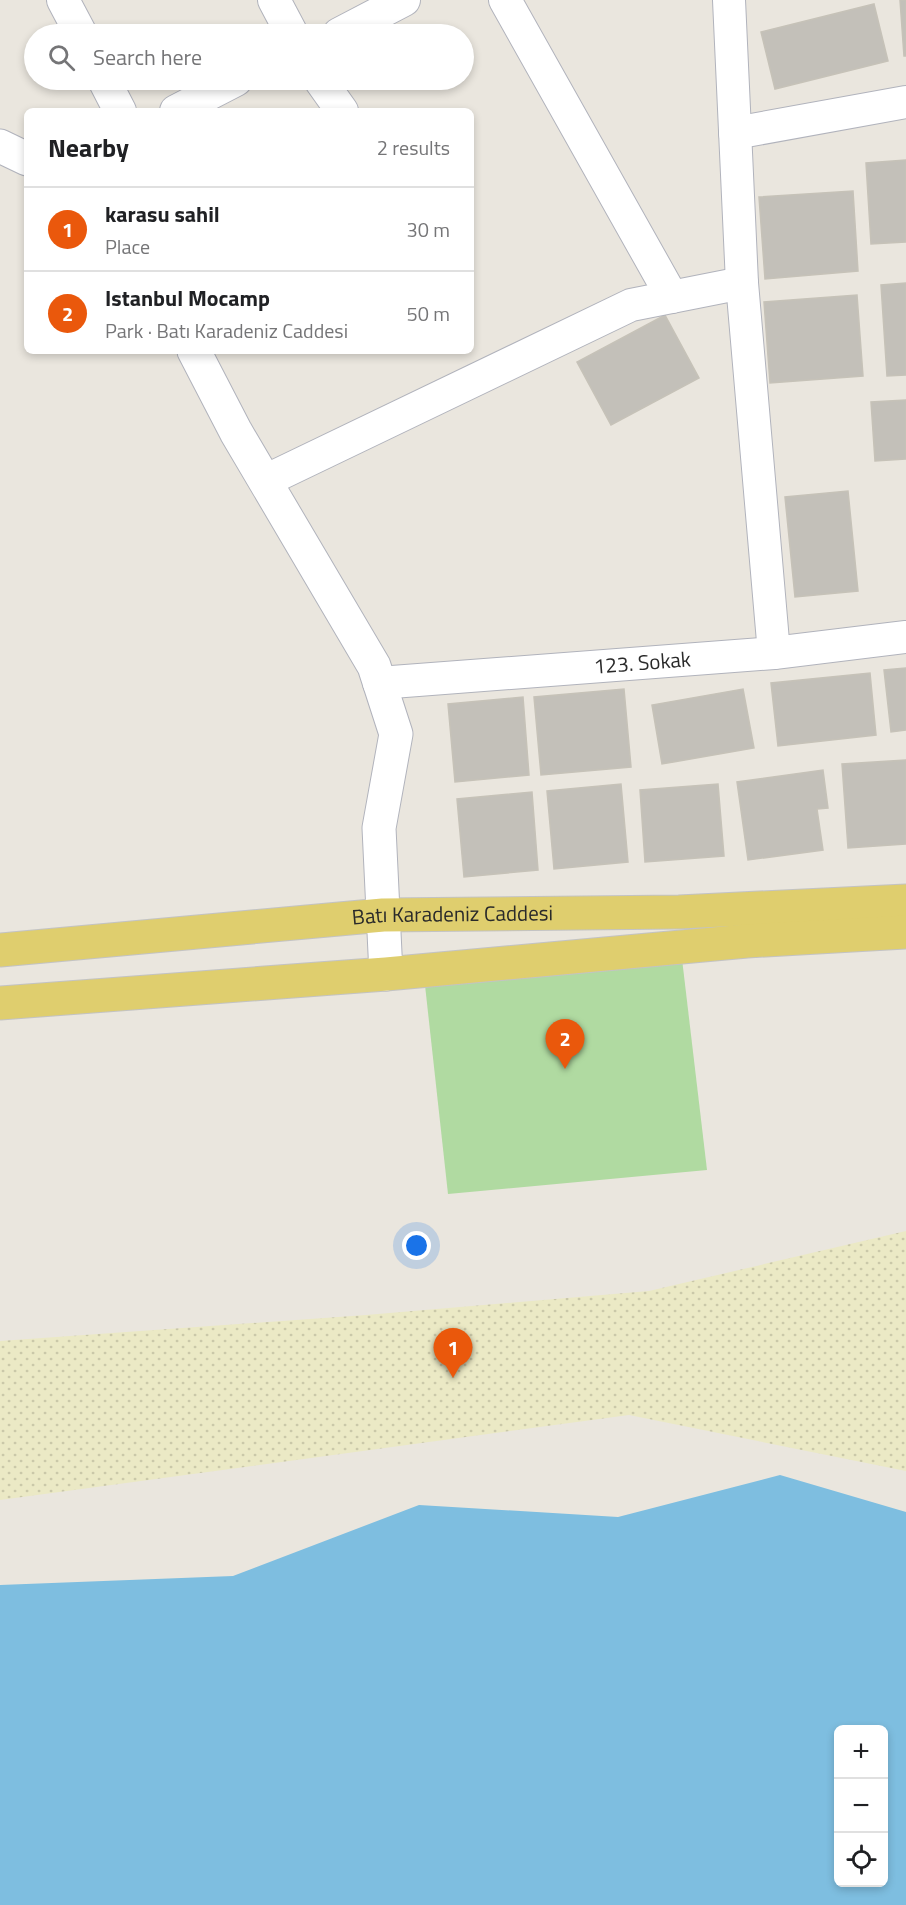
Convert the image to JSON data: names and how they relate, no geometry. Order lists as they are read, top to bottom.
{
  "streets": {
    "main road": ["Batı Karadeniz Caddesi"],
    "street": ["123. Sokak"]
  },
  "page": {
    "search": "Search here",
    "heading": ["Nearby", "2 results"],
    "list": [
      {
        "mark": "1",
        "name": "karasu sahil",
        "note": "Place",
        "value": "30 m"
      },
      {
        "mark": "2",
        "name": "Istanbul Mocamp",
        "note": "Park · Batı Karadeniz Caddesi",
        "value": "50 m"
      }
    ],
    "pins": ["2", "1"],
    "map_buttons": ["+", "−"]
  }
}
